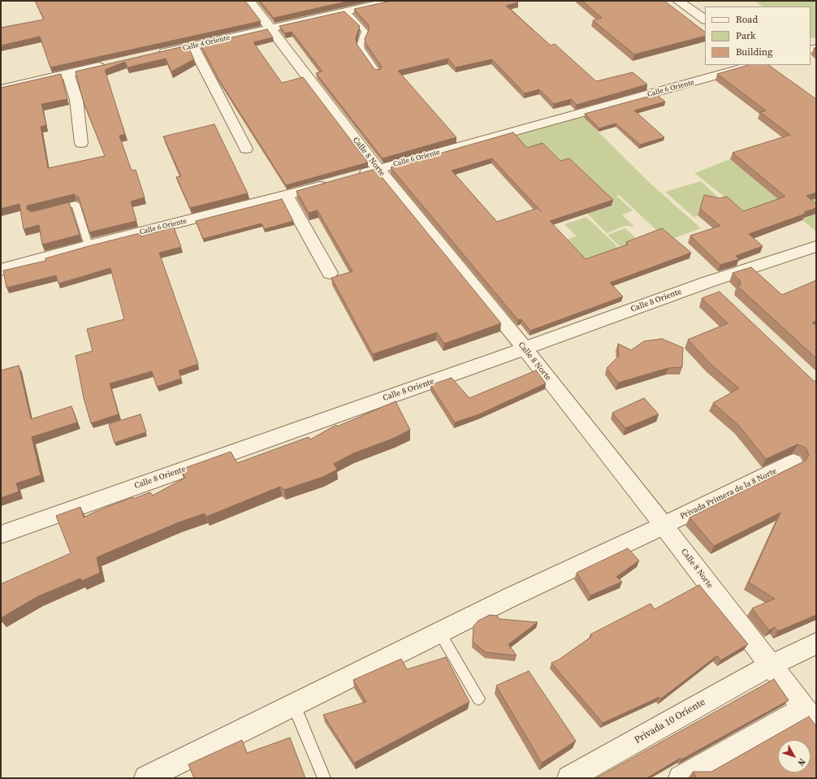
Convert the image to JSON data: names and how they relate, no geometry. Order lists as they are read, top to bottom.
{
  "streets": {
    "street": [
      "Calle 4 Oriente",
      "Calle 6 Oriente",
      "Calle 8 Norte",
      "Calle 8 Oriente",
      "Privada Primera de la 8 Norte",
      "Privada 10 Oriente"
    ]
  },
  "crossings": [
    ["Calle 4 Oriente", "Calle 8 Norte"],
    ["Calle 6 Oriente", "Calle 8 Norte"],
    ["Calle 8 Norte", "Calle 8 Oriente"],
    ["Calle 8 Norte", "Privada Primera de la 8 Norte"],
    ["Calle 8 Norte", "Privada 10 Oriente"]
  ],
  "legend": ["Road", "Park", "Building"],
  "north": "bottom right"
}
